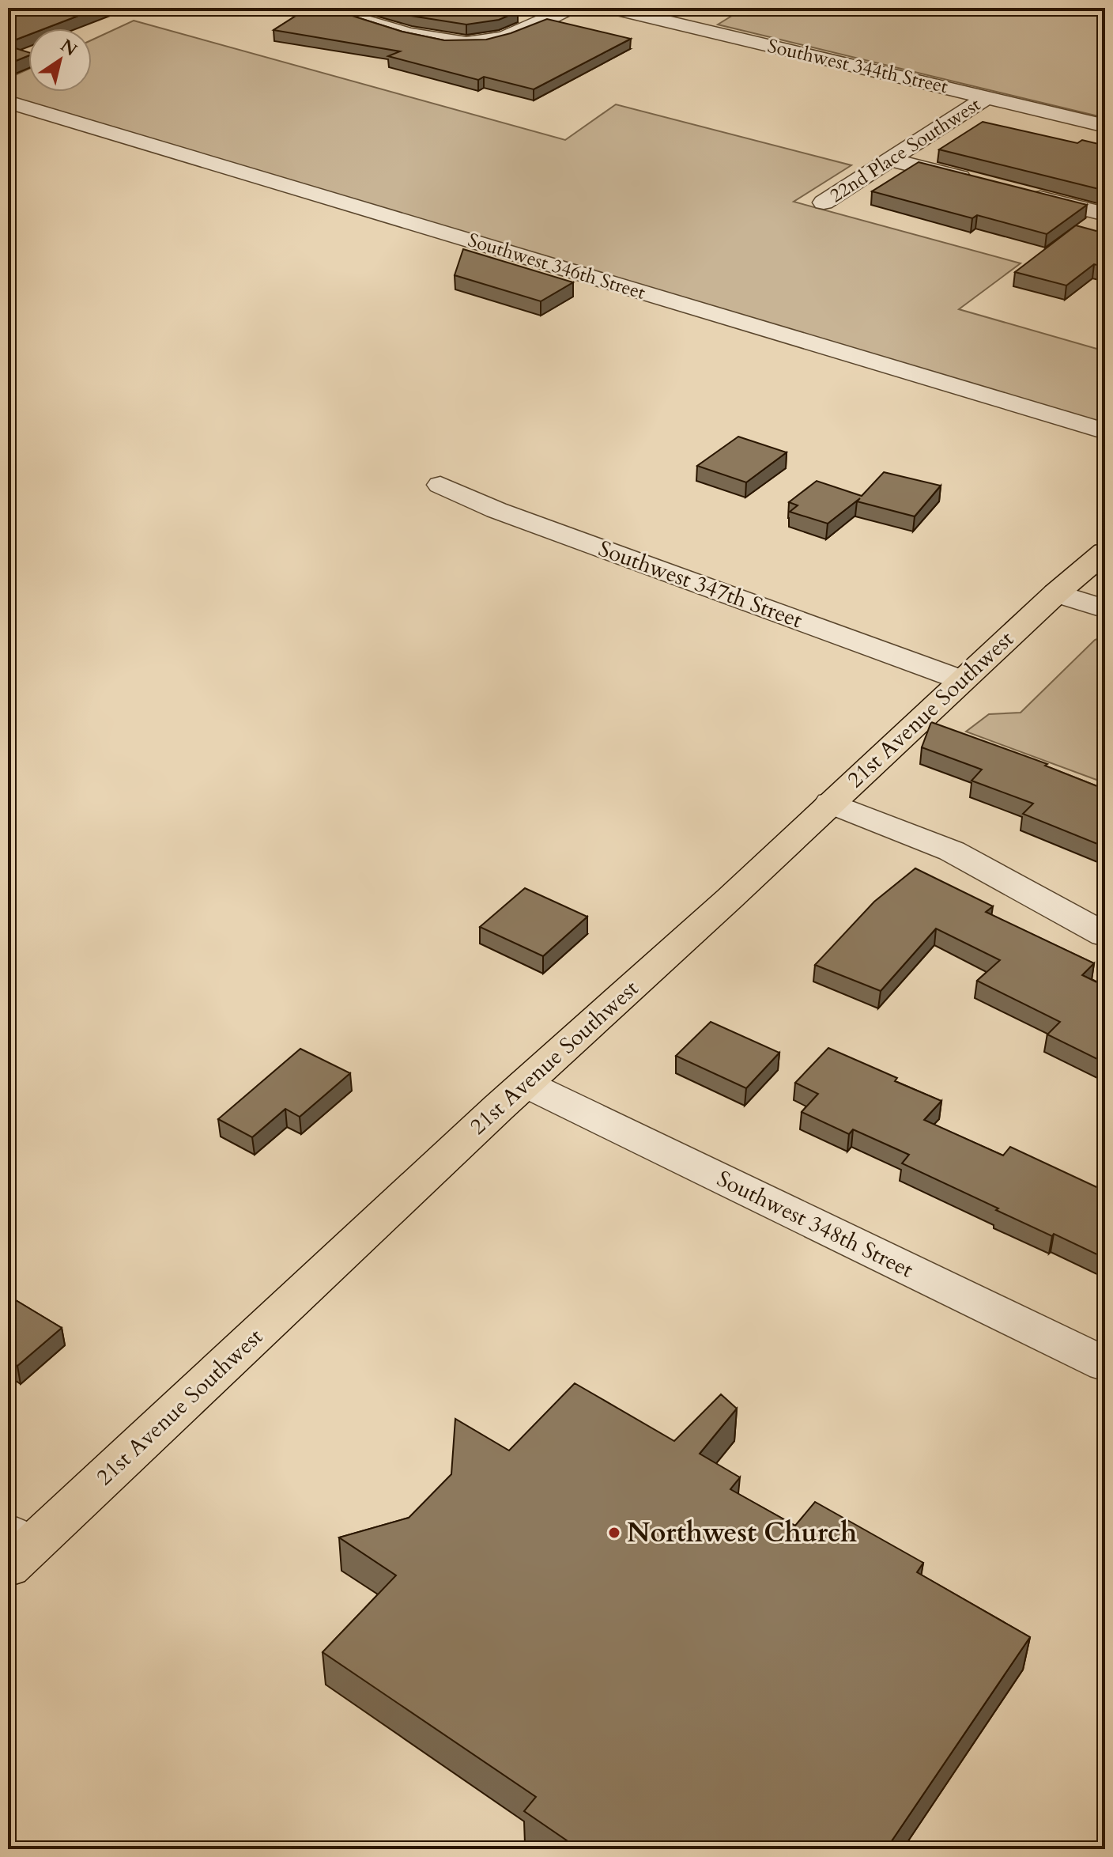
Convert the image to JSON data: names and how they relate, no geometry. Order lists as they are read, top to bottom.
{
  "streets": {
    "main road": ["21st Avenue Southwest"],
    "street": [
      "Southwest 344th Street",
      "22nd Place Southwest",
      "Southwest 346th Street",
      "Southwest 347th Street",
      "Southwest 348th Street"
    ]
  },
  "crossings": [
    ["Southwest 344th Street", "22nd Place Southwest"],
    ["Southwest 347th Street", "21st Avenue Southwest"],
    ["21st Avenue Southwest", "Southwest 348th Street"]
  ],
  "places": ["Northwest Church"],
  "north": "top right"
}
